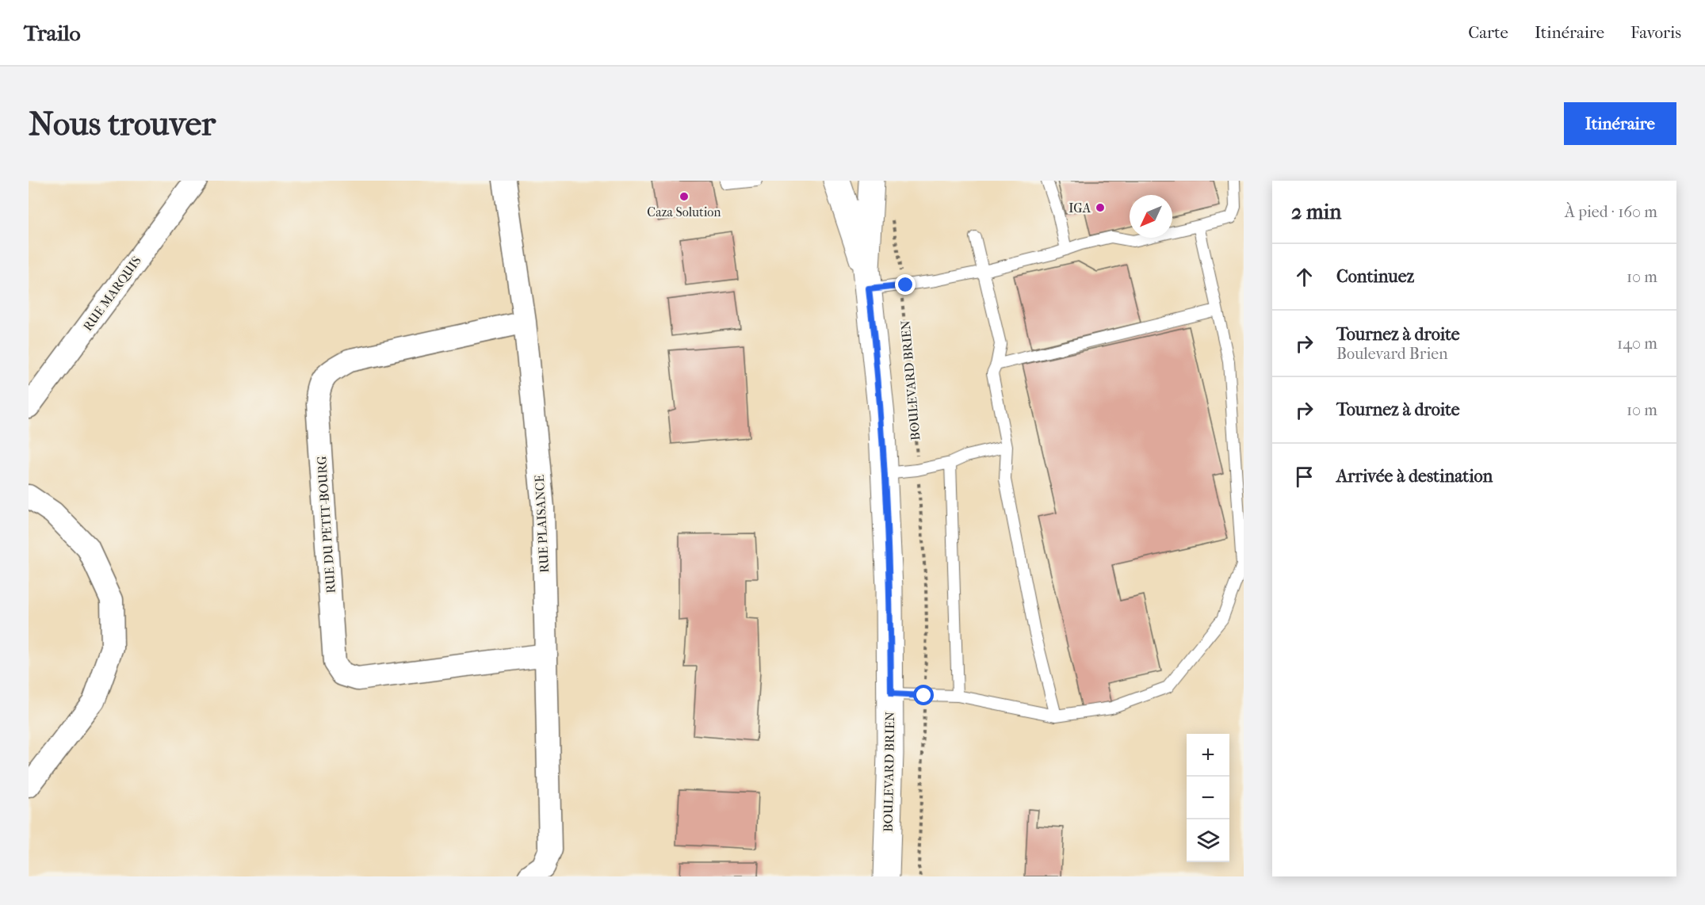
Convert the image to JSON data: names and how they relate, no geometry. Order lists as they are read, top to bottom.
{
  "streets": {
    "main road": ["BOULEVARD BRIEN"],
    "street": ["RUE MARQUIS", "RUE PLAISANCE", "RUE DU PETIT-BOURG"]
  },
  "crossings": [
    ["RUE PLAISANCE", "RUE DU PETIT-BOURG"]
  ],
  "places": ["Caza Solution", "IGA"],
  "north": "bottom left",
  "page": {
    "header": "Trailo",
    "nav": ["Carte", "Itinéraire", "Favoris"],
    "buttons": "Itinéraire",
    "title": "Nous trouver",
    "heading": ["2 min", "À pied · 160 m"],
    "list": [
      ["Continuez", "10 m"],
      ["Tournez à droite", "Boulevard Brien", "140 m"],
      ["Tournez à droite", "10 m"],
      "Arrivée à destination"
    ],
    "map_buttons": ["+", "−"]
  }
}
